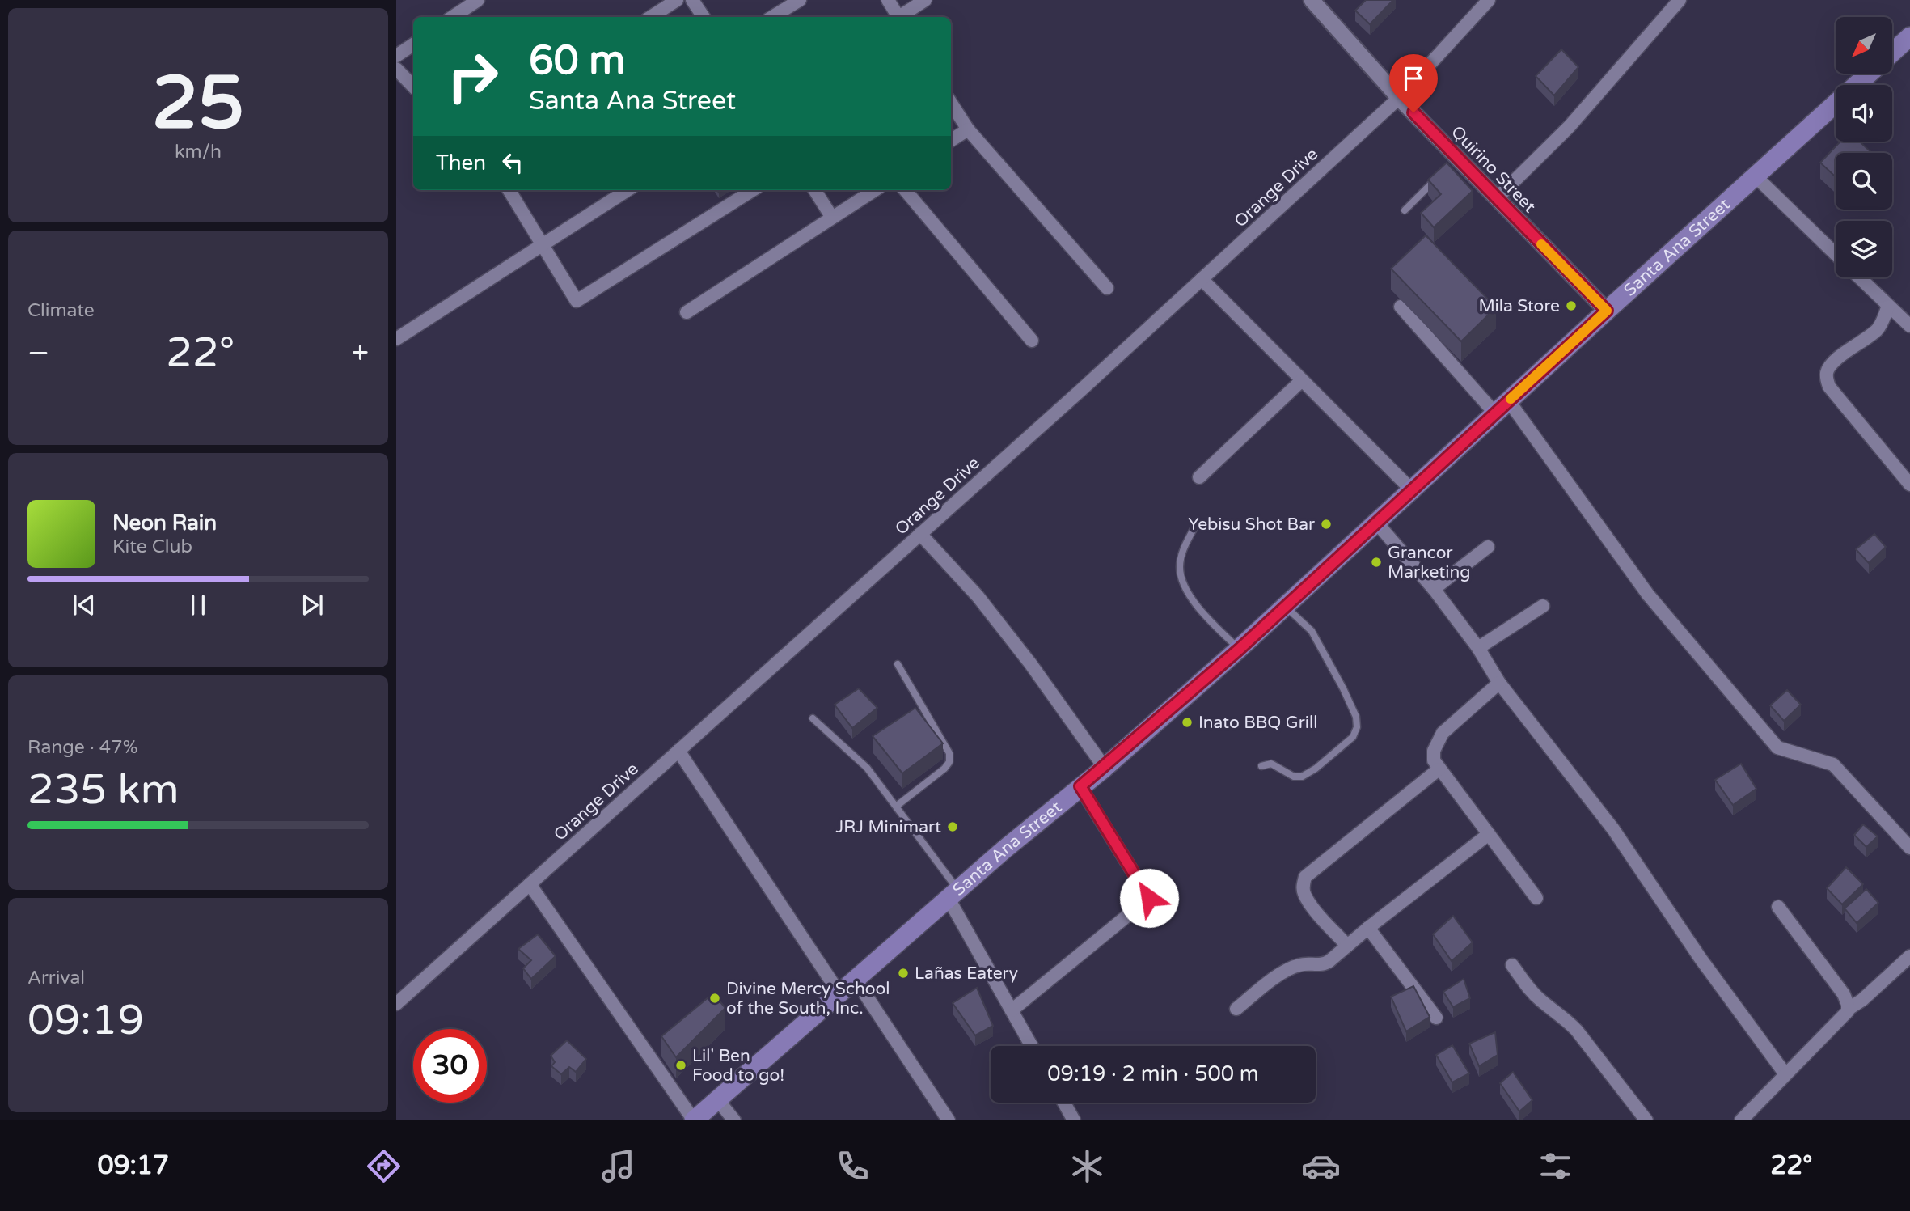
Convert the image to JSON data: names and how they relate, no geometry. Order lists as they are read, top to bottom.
{
  "streets": {
    "main road": ["Santa Ana Street"],
    "street": ["Quirino Street", "Orange Drive"]
  },
  "crossings": [
    ["Quirino Street", "Orange Drive"],
    ["Quirino Street", "Santa Ana Street"]
  ],
  "places": [
    "Mila Store",
    "Yebisu Shot Bar",
    "Grancor Marketing",
    "Inato BBQ Grill",
    "JRJ Minimart",
    "Lañas Eatery",
    "Divine Mercy School of the South, Inc.",
    "Lil' Ben Food to go!"
  ],
  "north": "bottom left",
  "page": {
    "tile": [
      ["25", "km/h"],
      "Climate",
      ["Range · 47%", "235 km"],
      ["Arrival", "09:19"]
    ],
    "turn": ["60 m", "Santa Ana Street"],
    "then": "Then",
    "heat": ["−", "22°", "+"],
    "song": ["Neon Rain", "Kite Club"],
    "limit": "30",
    "trip": "09:19 · 2 min · 500 m",
    "tabs": ["09:17", "22°"]
  }
}
